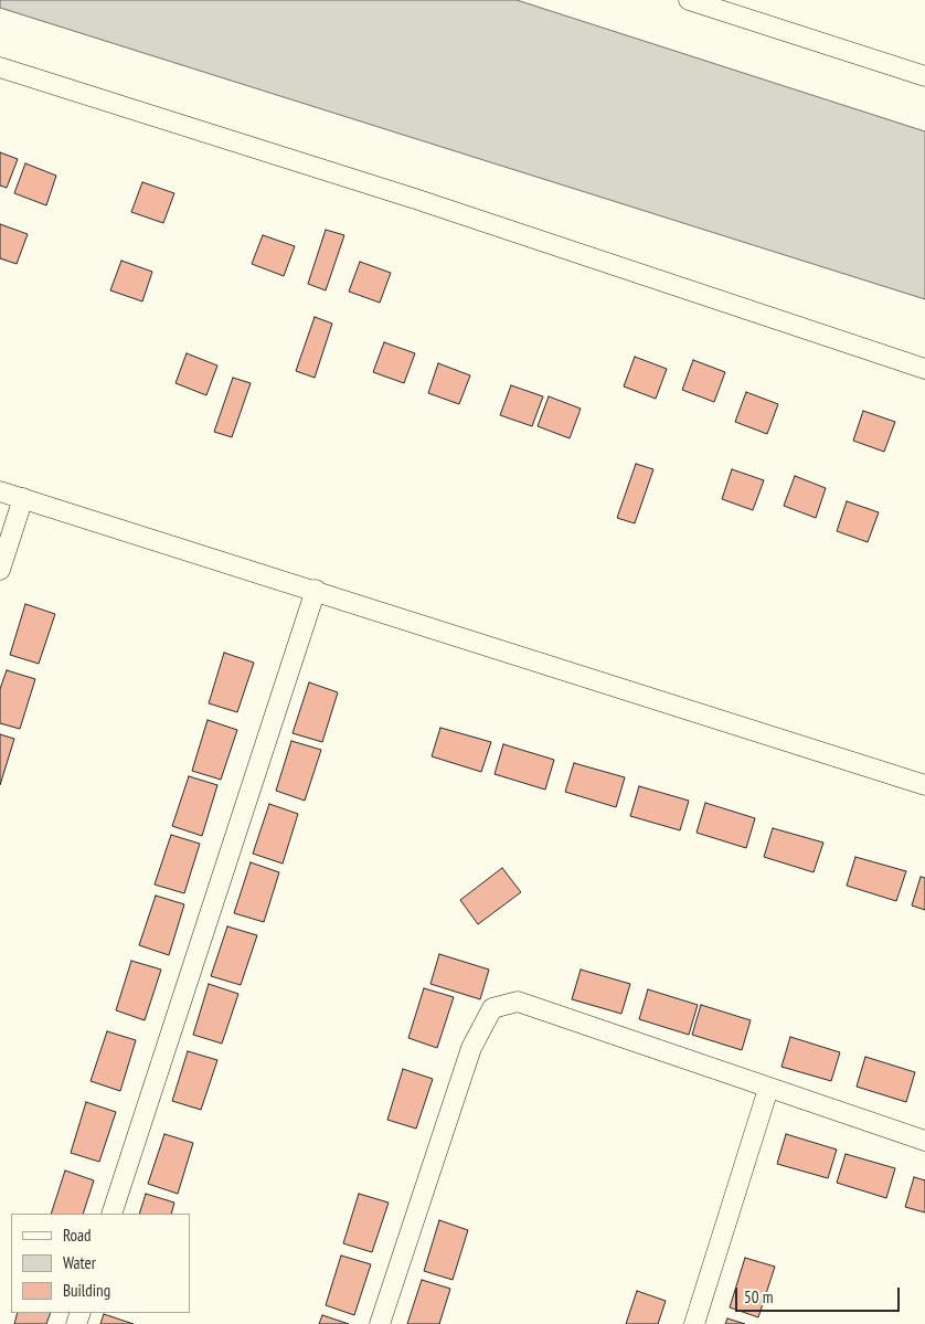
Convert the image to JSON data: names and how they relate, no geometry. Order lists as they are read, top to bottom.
{
  "legend": ["Road", "Water", "Building"],
  "scale_bar": "50 m"
}
